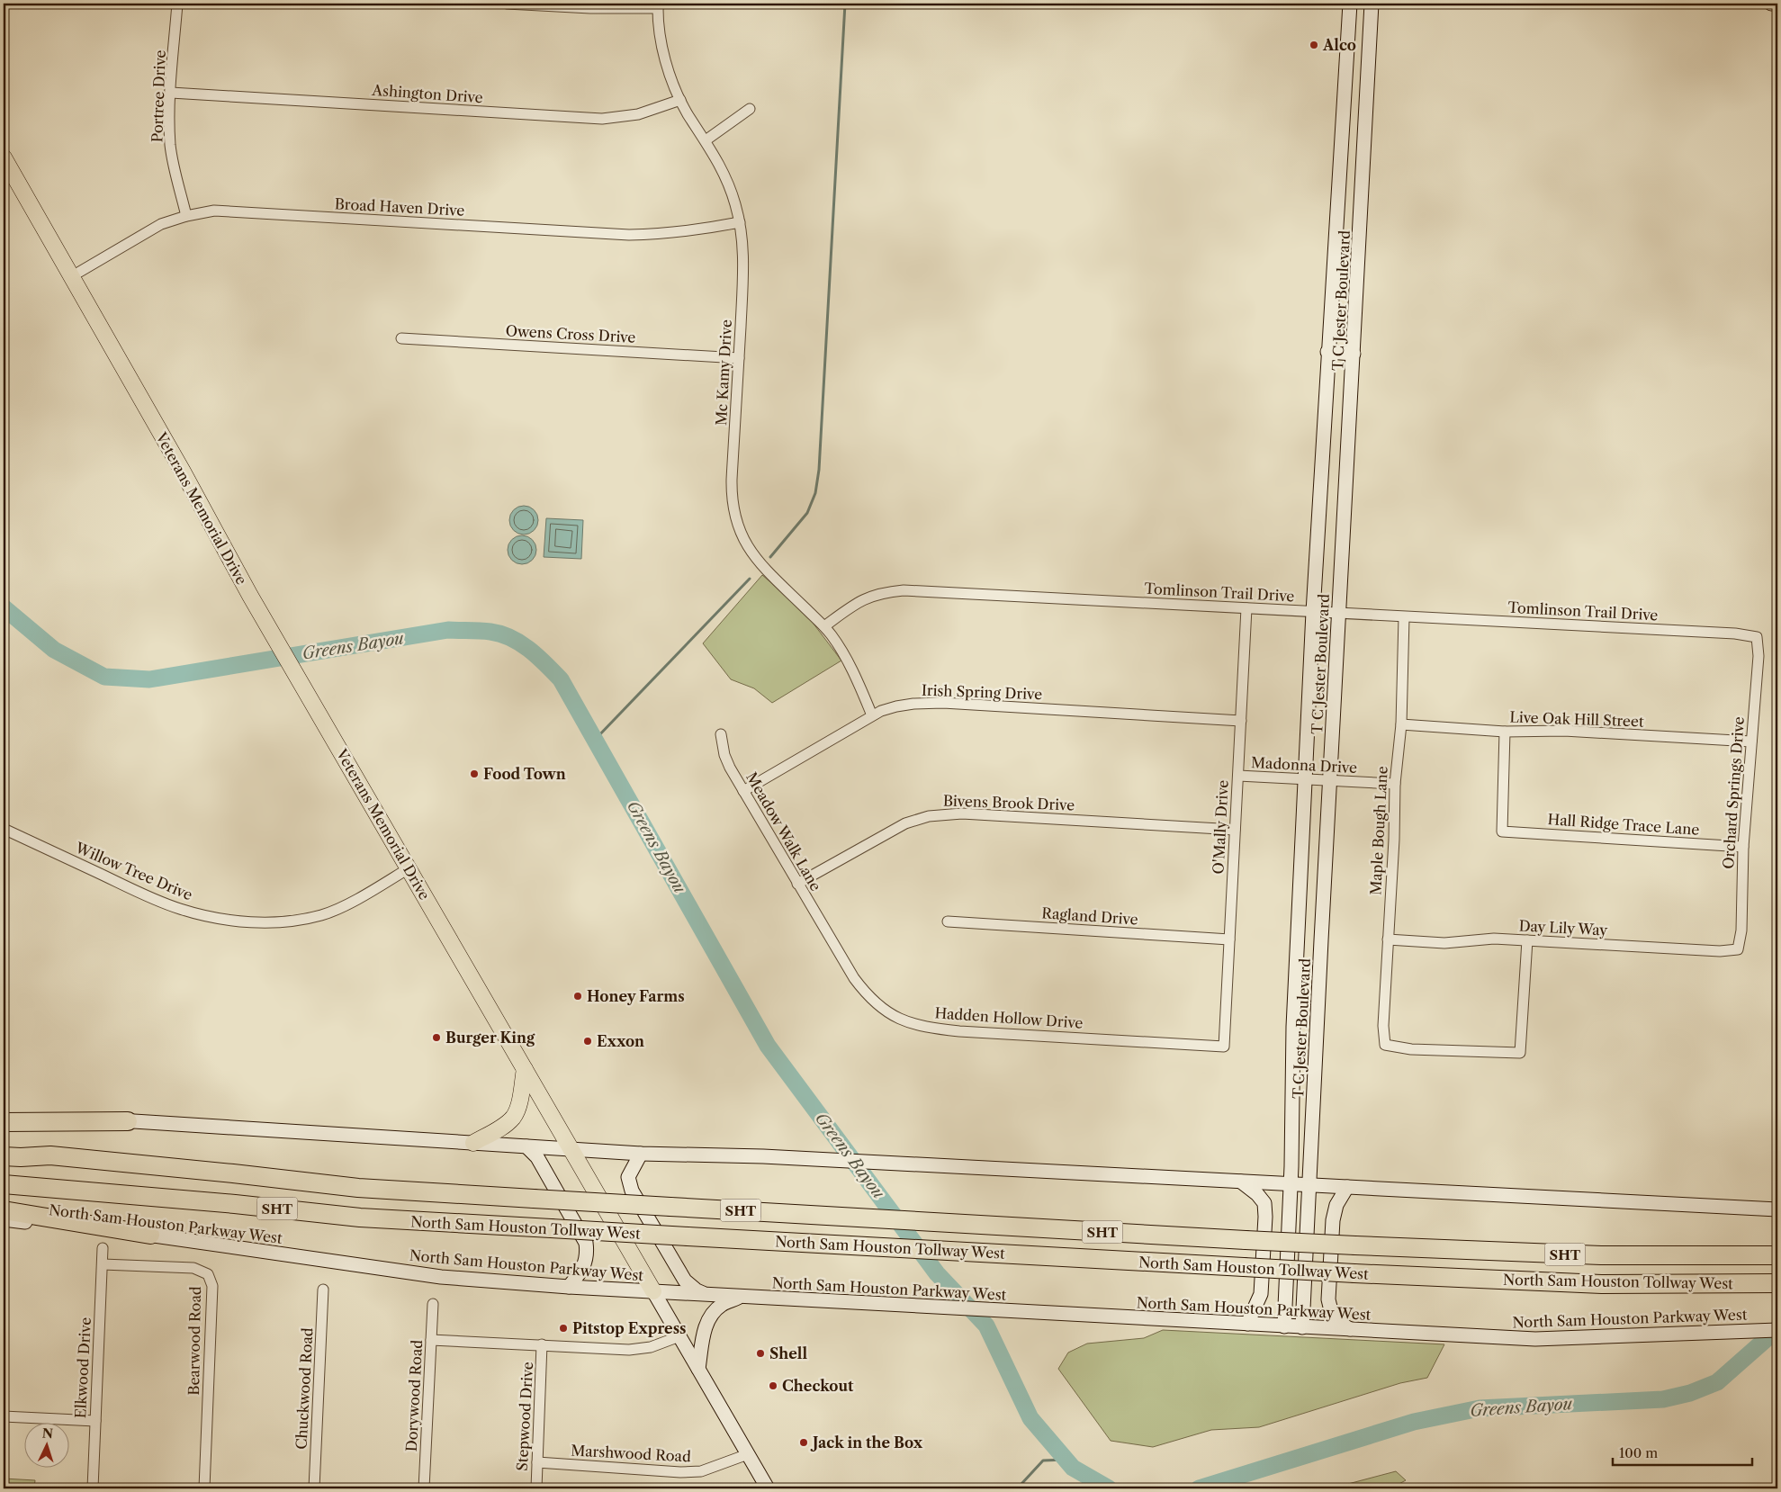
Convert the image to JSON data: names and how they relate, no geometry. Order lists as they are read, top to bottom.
{
  "streets": {
    "highway": ["SHT", "North Sam Houston Tollway West"],
    "main road": ["T C Jester Boulevard", "Veterans Memorial Drive", "North Sam Houston Parkway West"],
    "street": [
      "Ashington Drive",
      "Portree Drive",
      "Broad Haven Drive",
      "Owens Cross Drive",
      "Mc Kamy Drive",
      "Tomlinson Trail Drive",
      "Irish Spring Drive",
      "Live Oak Hill Street",
      "Madonna Drive",
      "Orchard Springs Drive",
      "Bivens Brook Drive",
      "Hall Ridge Trace Lane",
      "O'Mally Drive",
      "Maple Bough Lane",
      "Meadow Walk Lane",
      "Willow Tree Drive",
      "Ragland Drive",
      "Day Lily Way",
      "Hadden Hollow Drive",
      "Bearwood Road",
      "Elkwood Drive",
      "Chuckwood Road",
      "Dorywood Road",
      "Stepwood Drive",
      "Marshwood Road"
    ]
  },
  "crossings": [
    ["Ashington Drive", "Portree Drive"],
    ["Ashington Drive", "Mc Kamy Drive"],
    ["Portree Drive", "Broad Haven Drive"],
    ["Broad Haven Drive", "Mc Kamy Drive"],
    ["Broad Haven Drive", "Veterans Memorial Drive"],
    ["T C Jester Boulevard", "Tomlinson Trail Drive"],
    ["T C Jester Boulevard", "Madonna Drive"],
    ["T C Jester Boulevard", "North Sam Houston Parkway West"],
    ["Owens Cross Drive", "Mc Kamy Drive"],
    ["Mc Kamy Drive", "Tomlinson Trail Drive"],
    ["Mc Kamy Drive", "Irish Spring Drive"],
    ["Veterans Memorial Drive", "Willow Tree Drive"],
    ["Veterans Memorial Drive", "North Sam Houston Parkway West"],
    ["Veterans Memorial Drive", "Marshwood Road"],
    ["Tomlinson Trail Drive", "Orchard Springs Drive"],
    ["Tomlinson Trail Drive", "O'Mally Drive"],
    ["Tomlinson Trail Drive", "Maple Bough Lane"],
    ["Irish Spring Drive", "O'Mally Drive"],
    ["Irish Spring Drive", "Meadow Walk Lane"],
    ["Live Oak Hill Street", "Orchard Springs Drive"],
    ["Live Oak Hill Street", "Hall Ridge Trace Lane"],
    ["Live Oak Hill Street", "Maple Bough Lane"],
    ["Madonna Drive", "O'Mally Drive"],
    ["Madonna Drive", "Maple Bough Lane"],
    ["Orchard Springs Drive", "Hall Ridge Trace Lane"],
    ["Orchard Springs Drive", "Day Lily Way"],
    ["Bivens Brook Drive", "O'Mally Drive"],
    ["Bivens Brook Drive", "Meadow Walk Lane"],
    ["O'Mally Drive", "Ragland Drive"],
    ["O'Mally Drive", "Hadden Hollow Drive"],
    ["Maple Bough Lane", "Day Lily Way"],
    ["Meadow Walk Lane", "Hadden Hollow Drive"],
    ["Bearwood Road", "Elkwood Drive"],
    ["Stepwood Drive", "Marshwood Road"]
  ],
  "water": ["Greens Bayou"],
  "places": [
    "Alco",
    "Food Town",
    "Honey Farms",
    "Burger King",
    "Exxon",
    "Pitstop Express",
    "Shell",
    "Checkout",
    "Jack in the Box"
  ],
  "scale_bar": "100 m",
  "north": "top"
}
